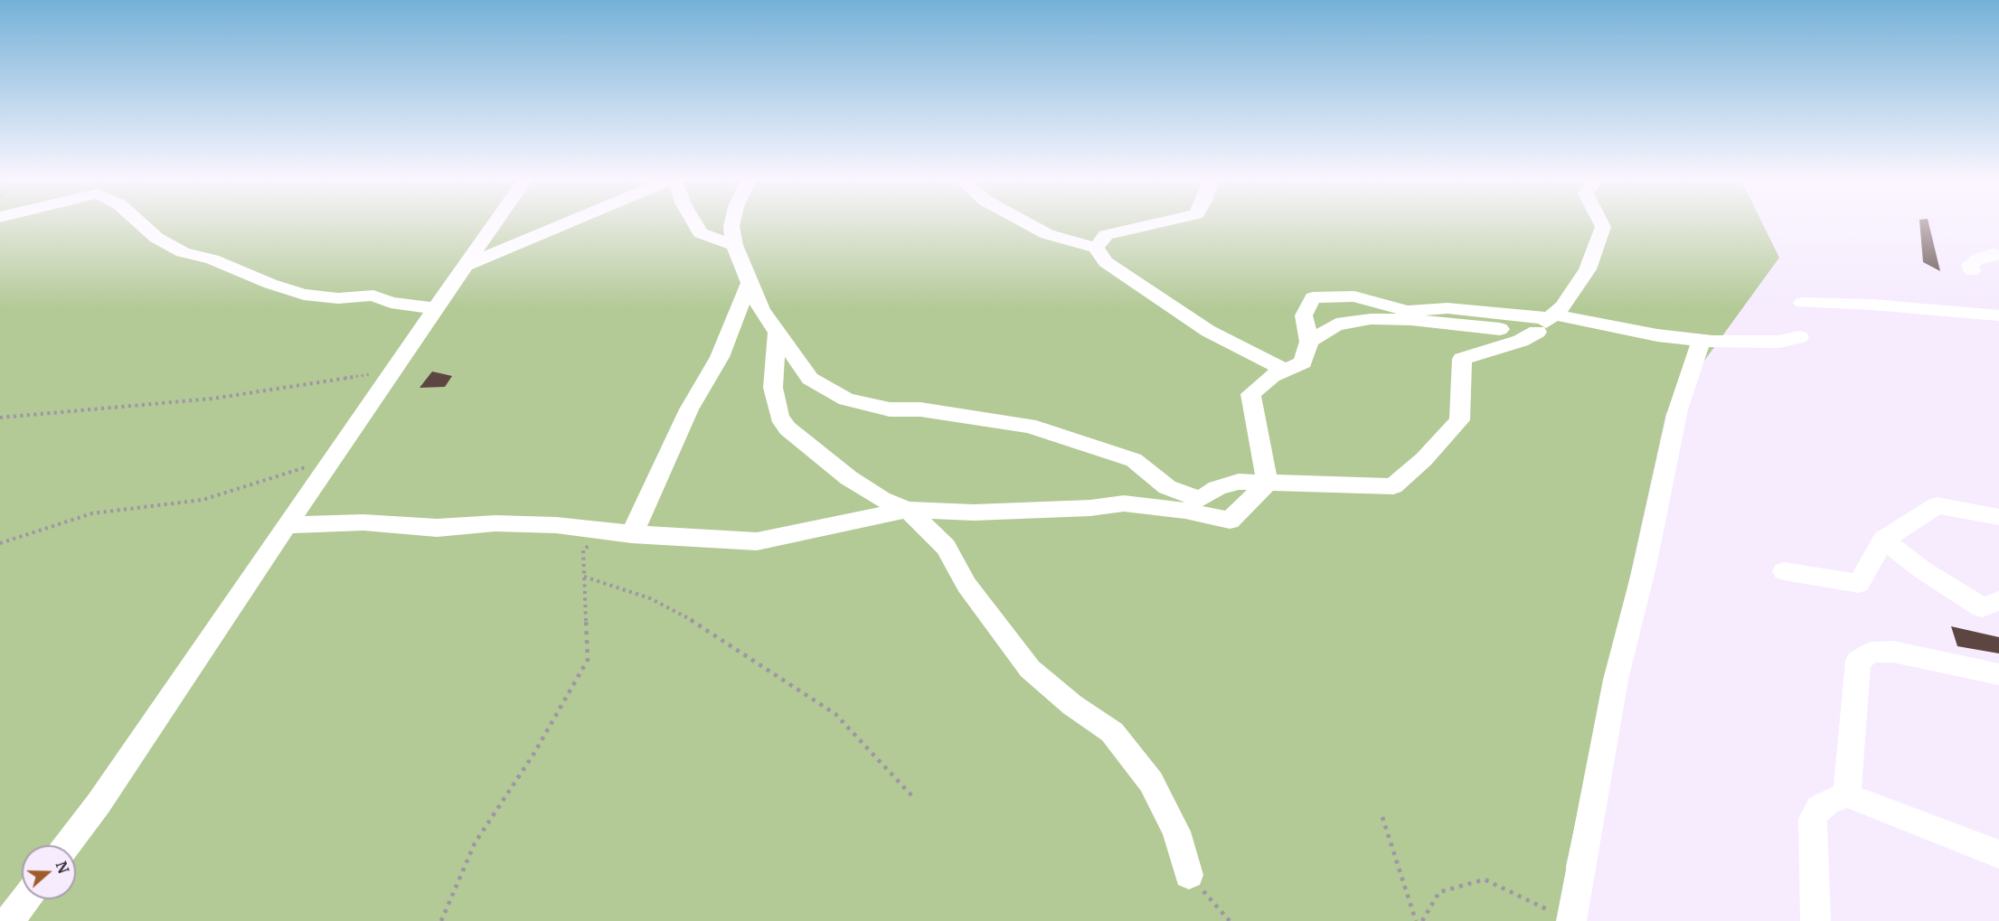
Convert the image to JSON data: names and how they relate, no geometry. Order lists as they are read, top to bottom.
{
  "north": "right"
}
